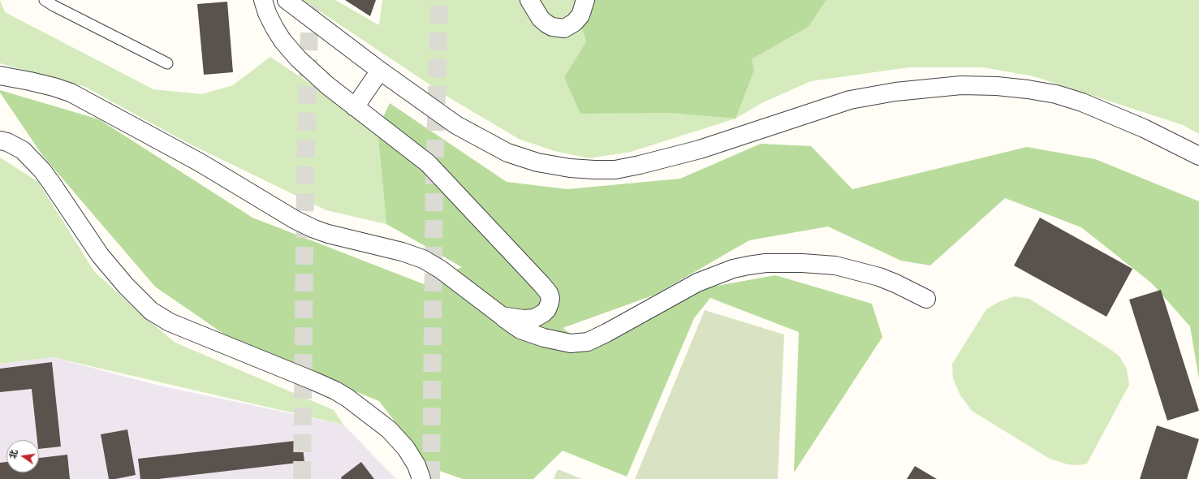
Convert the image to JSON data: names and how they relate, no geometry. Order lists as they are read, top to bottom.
{
  "north": "left"
}
